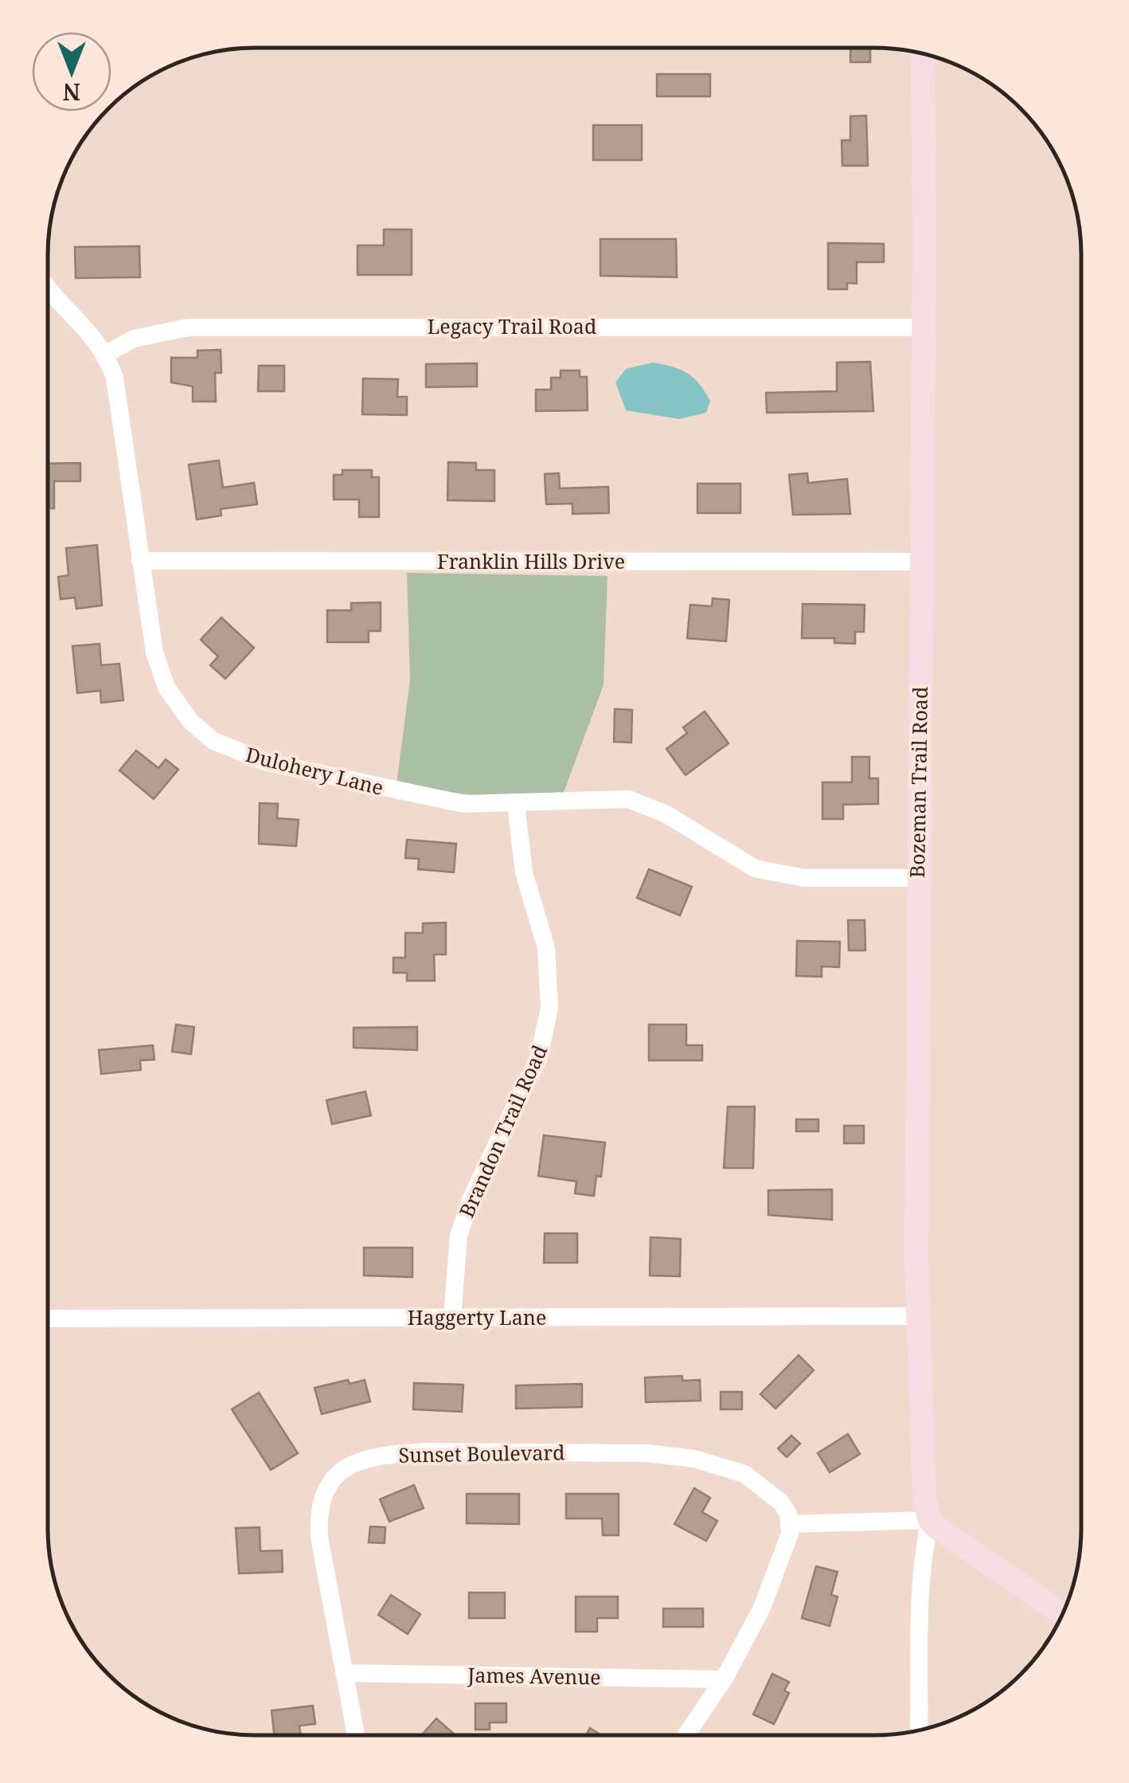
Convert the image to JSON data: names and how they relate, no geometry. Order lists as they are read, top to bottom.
{
  "streets": {
    "street": [
      "Legacy Trail Road",
      "Franklin Hills Drive",
      "Dulohery Lane",
      "Bozeman Trail Road",
      "Brandon Trail Road",
      "Haggerty Lane",
      "Sunset Boulevard",
      "James Avenue"
    ]
  },
  "crossings": [
    ["Legacy Trail Road", "Dulohery Lane"],
    ["Legacy Trail Road", "Bozeman Trail Road"],
    ["Franklin Hills Drive", "Dulohery Lane"],
    ["Franklin Hills Drive", "Bozeman Trail Road"],
    ["Dulohery Lane", "Bozeman Trail Road"],
    ["Dulohery Lane", "Brandon Trail Road"],
    ["Bozeman Trail Road", "Haggerty Lane"],
    ["Brandon Trail Road", "Haggerty Lane"],
    ["Sunset Boulevard", "James Avenue"]
  ],
  "north": "bottom"
}
